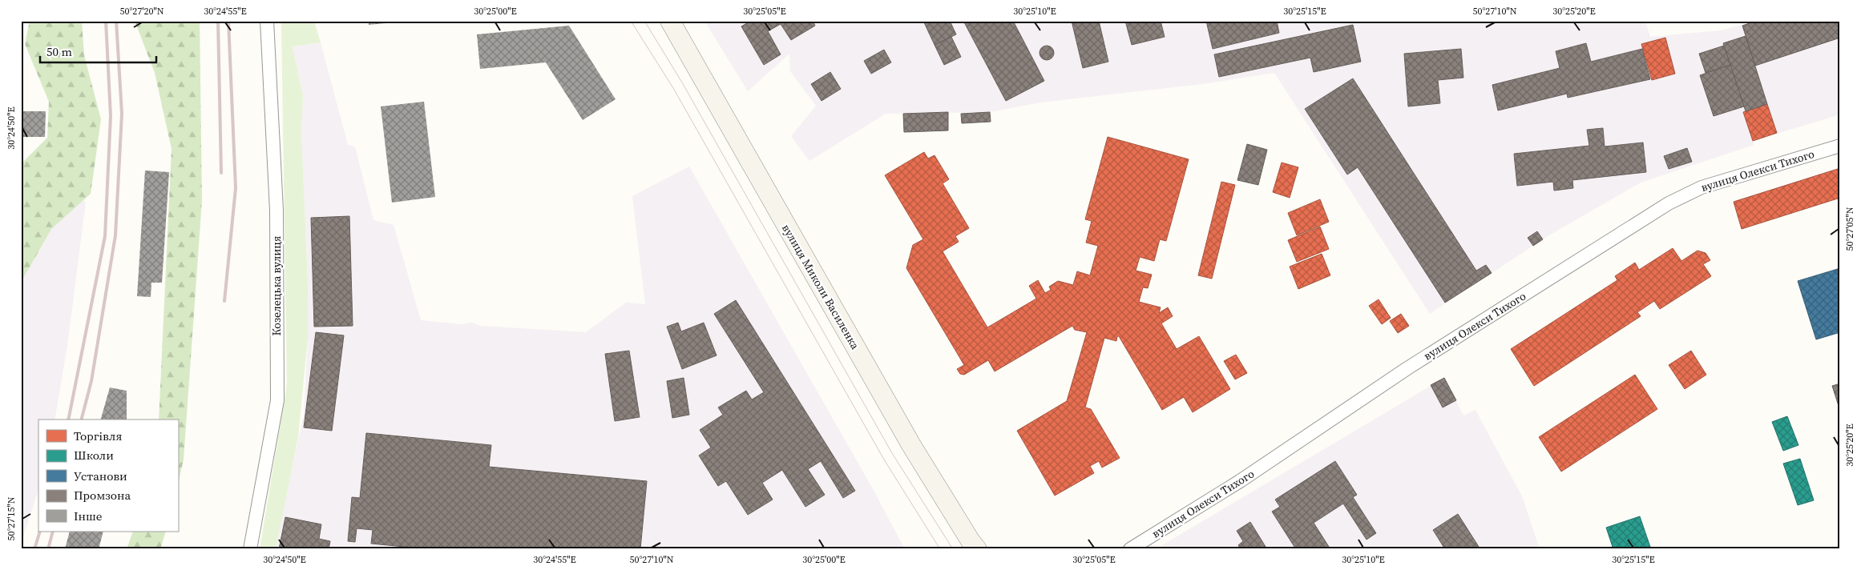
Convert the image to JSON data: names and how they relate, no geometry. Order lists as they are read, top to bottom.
{
  "streets": {
    "main road": ["вулиця Миколи Василенка"],
    "street": ["вулиця Олекси Тихого", "Козелецька вулиця"]
  },
  "legend": [
    "Торгівля",
    "Школи",
    "Установи",
    "Промзона",
    "Інше"
  ],
  "scale_bar": "50 m",
  "coordinates": [
    "50°27'20\"N",
    "30°24'55\"E",
    "30°25'00\"E",
    "30°25'05\"E",
    "30°25'10\"E",
    "30°25'15\"E",
    "50°27'10\"N",
    "30°25'20\"E",
    "30°24'50\"E",
    "50°27'05\"N",
    "50°27'15\"N"
  ]
}
